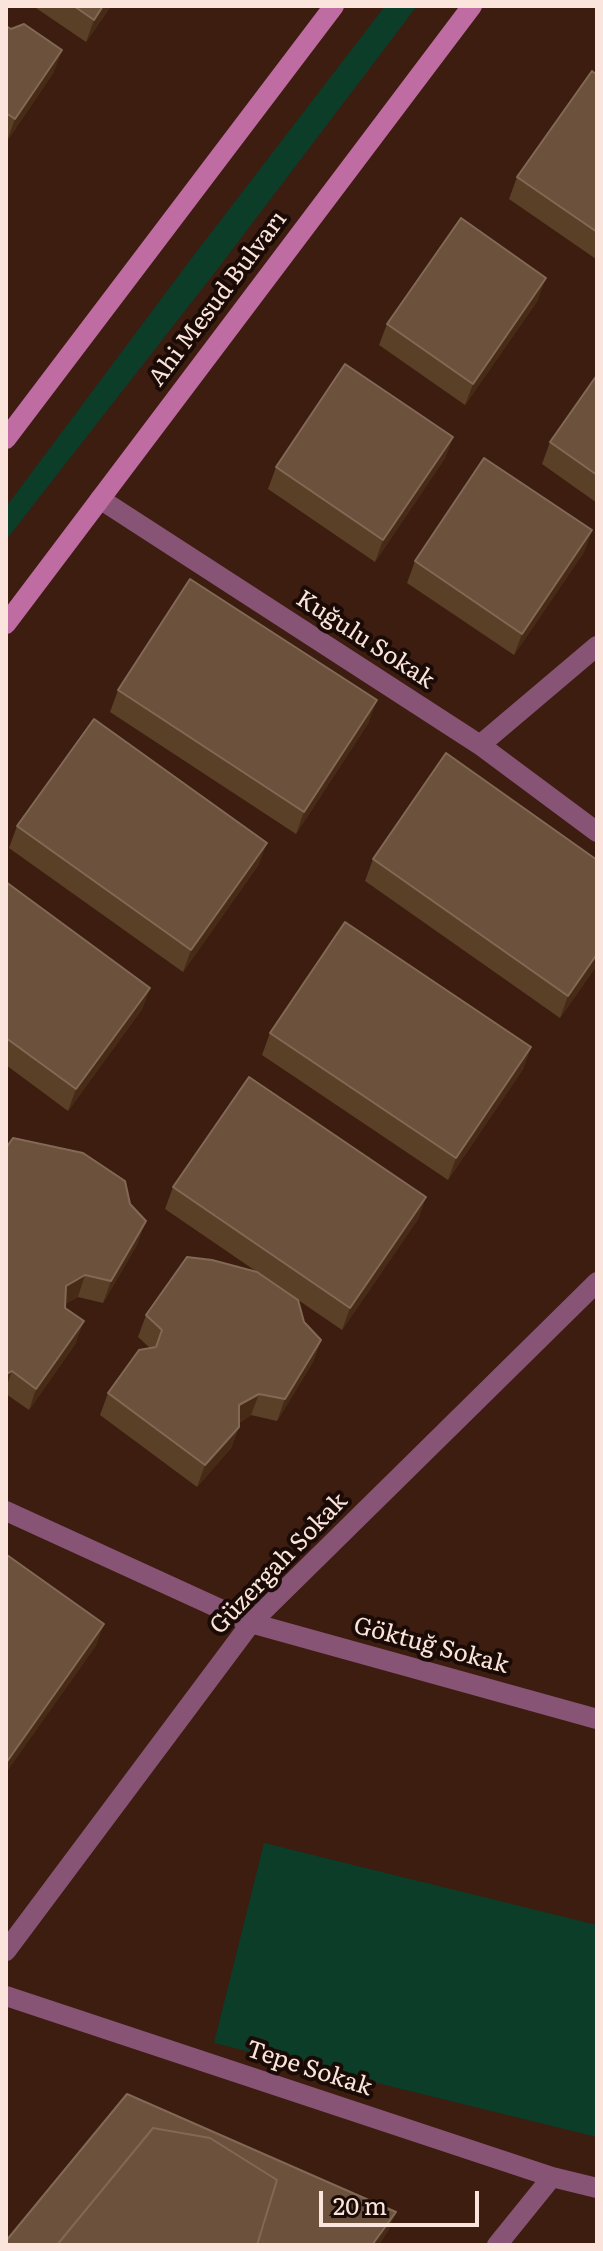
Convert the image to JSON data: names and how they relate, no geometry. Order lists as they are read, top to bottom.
{
  "streets": {
    "main road": ["Ahi Mesud Bulvarı"],
    "street": [
      "Kuğulu Sokak",
      "Güzergah Sokak",
      "Göktuğ Sokak",
      "Tepe Sokak"
    ]
  },
  "crossings": [
    ["Ahi Mesud Bulvarı", "Kuğulu Sokak"],
    ["Güzergah Sokak", "Göktuğ Sokak"]
  ],
  "scale_bar": "20 m"
}
